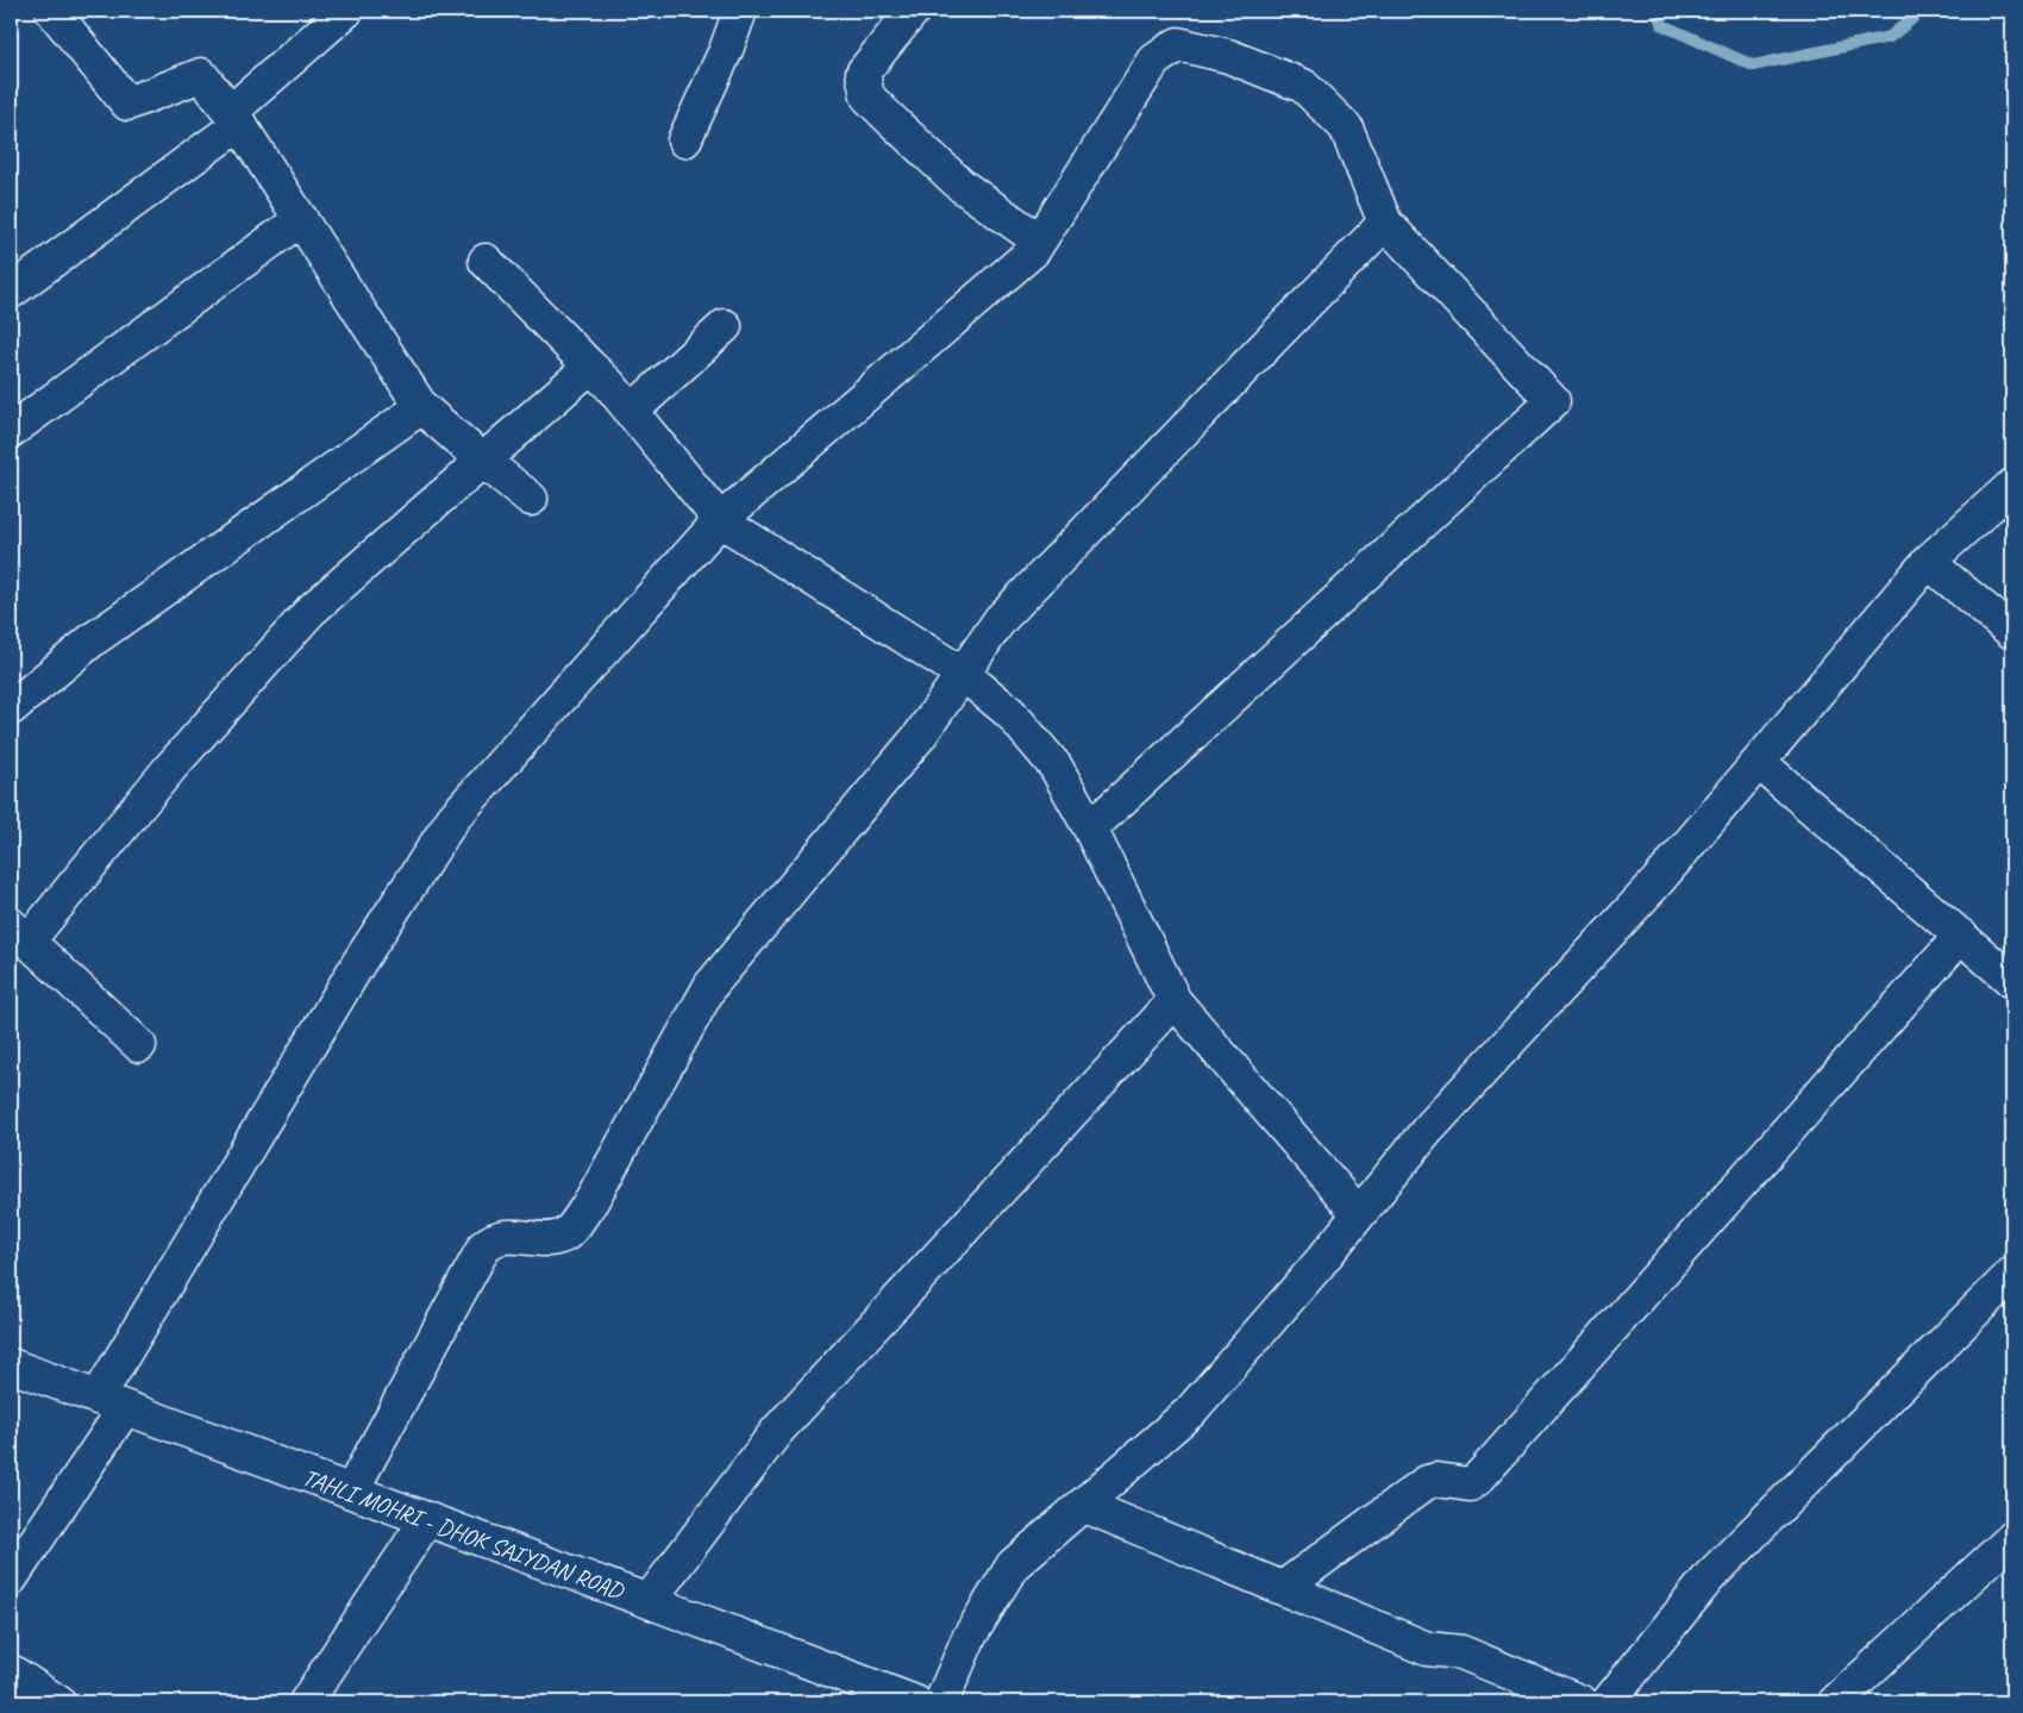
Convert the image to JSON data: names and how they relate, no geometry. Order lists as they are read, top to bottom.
{
  "streets": {
    "street": ["TAHLI MOHRI - DHOK SAIYDAN ROAD"]
  }
}
